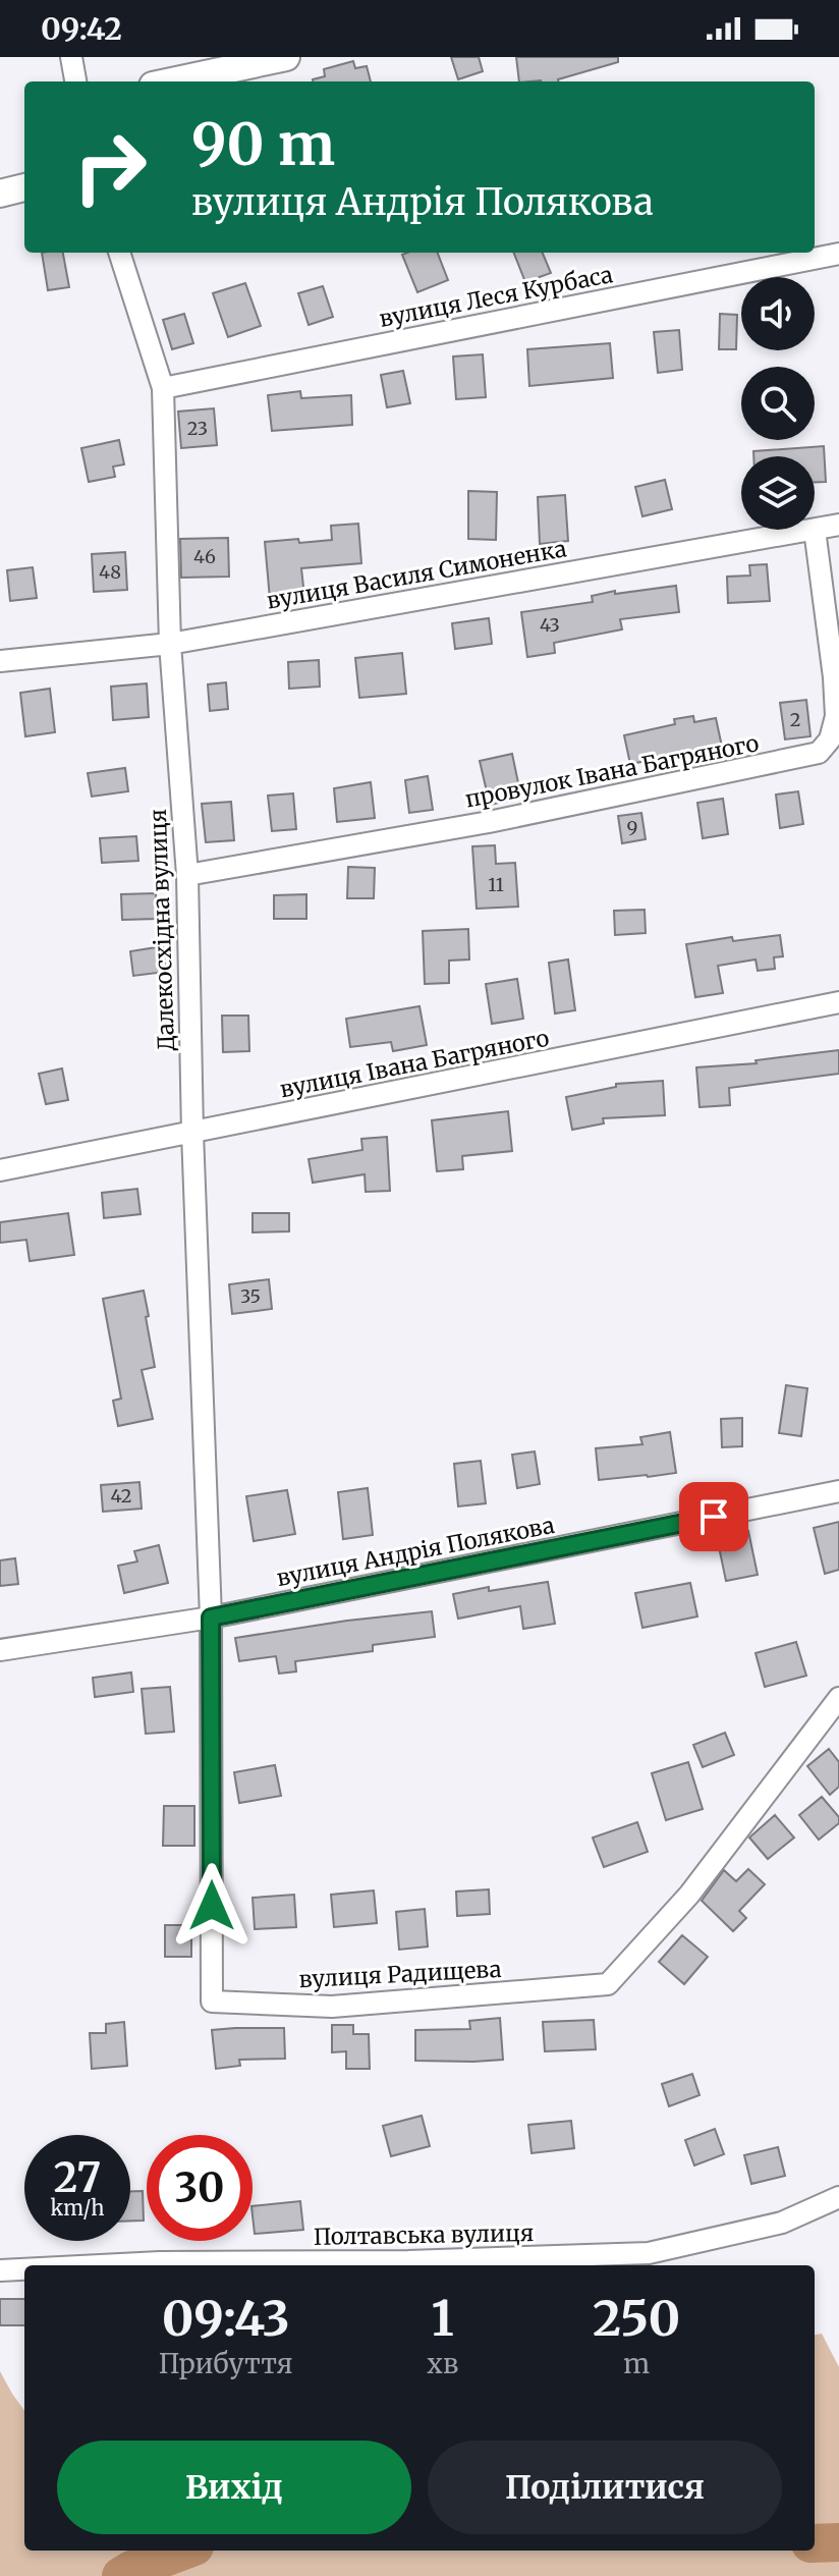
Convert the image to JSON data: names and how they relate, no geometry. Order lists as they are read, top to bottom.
{
  "streets": {
    "street": [
      "вулиця Леся Курбаса",
      "вулиця Василя Симоненка",
      "провулок Івана Багряного",
      "Далекосхідна вулиця",
      "вулиця Івана Багряного",
      "вулиця Андрія Полякова",
      "вулиця Радищева",
      "Полтавська вулиця"
    ]
  },
  "crossings": [
    ["вулиця Леся Курбаса", "Далекосхідна вулиця"],
    ["вулиця Василя Симоненка", "провулок Івана Багряного"],
    ["вулиця Василя Симоненка", "Далекосхідна вулиця"],
    ["провулок Івана Багряного", "Далекосхідна вулиця"],
    ["Далекосхідна вулиця", "вулиця Івана Багряного"],
    ["Далекосхідна вулиця", "вулиця Андрія Полякова"],
    ["Далекосхідна вулиця", "вулиця Радищева"],
    ["вулиця Андрія Полякова", "вулиця Радищева"]
  ],
  "house_numbers": [
    "23",
    "46",
    "48",
    "43",
    "2",
    "9",
    "11",
    "35",
    "42"
  ],
  "page": {
    "status": "09:42",
    "turn": ["90 m", "вулиця Андрія Полякова"],
    "speed": "27 km/h",
    "limit": "30",
    "eta": [
      "09:43",
      "Прибуття",
      "1",
      "хв",
      "250",
      "m"
    ],
    "buttons": ["Вихід", "Поділитися"]
  }
}
